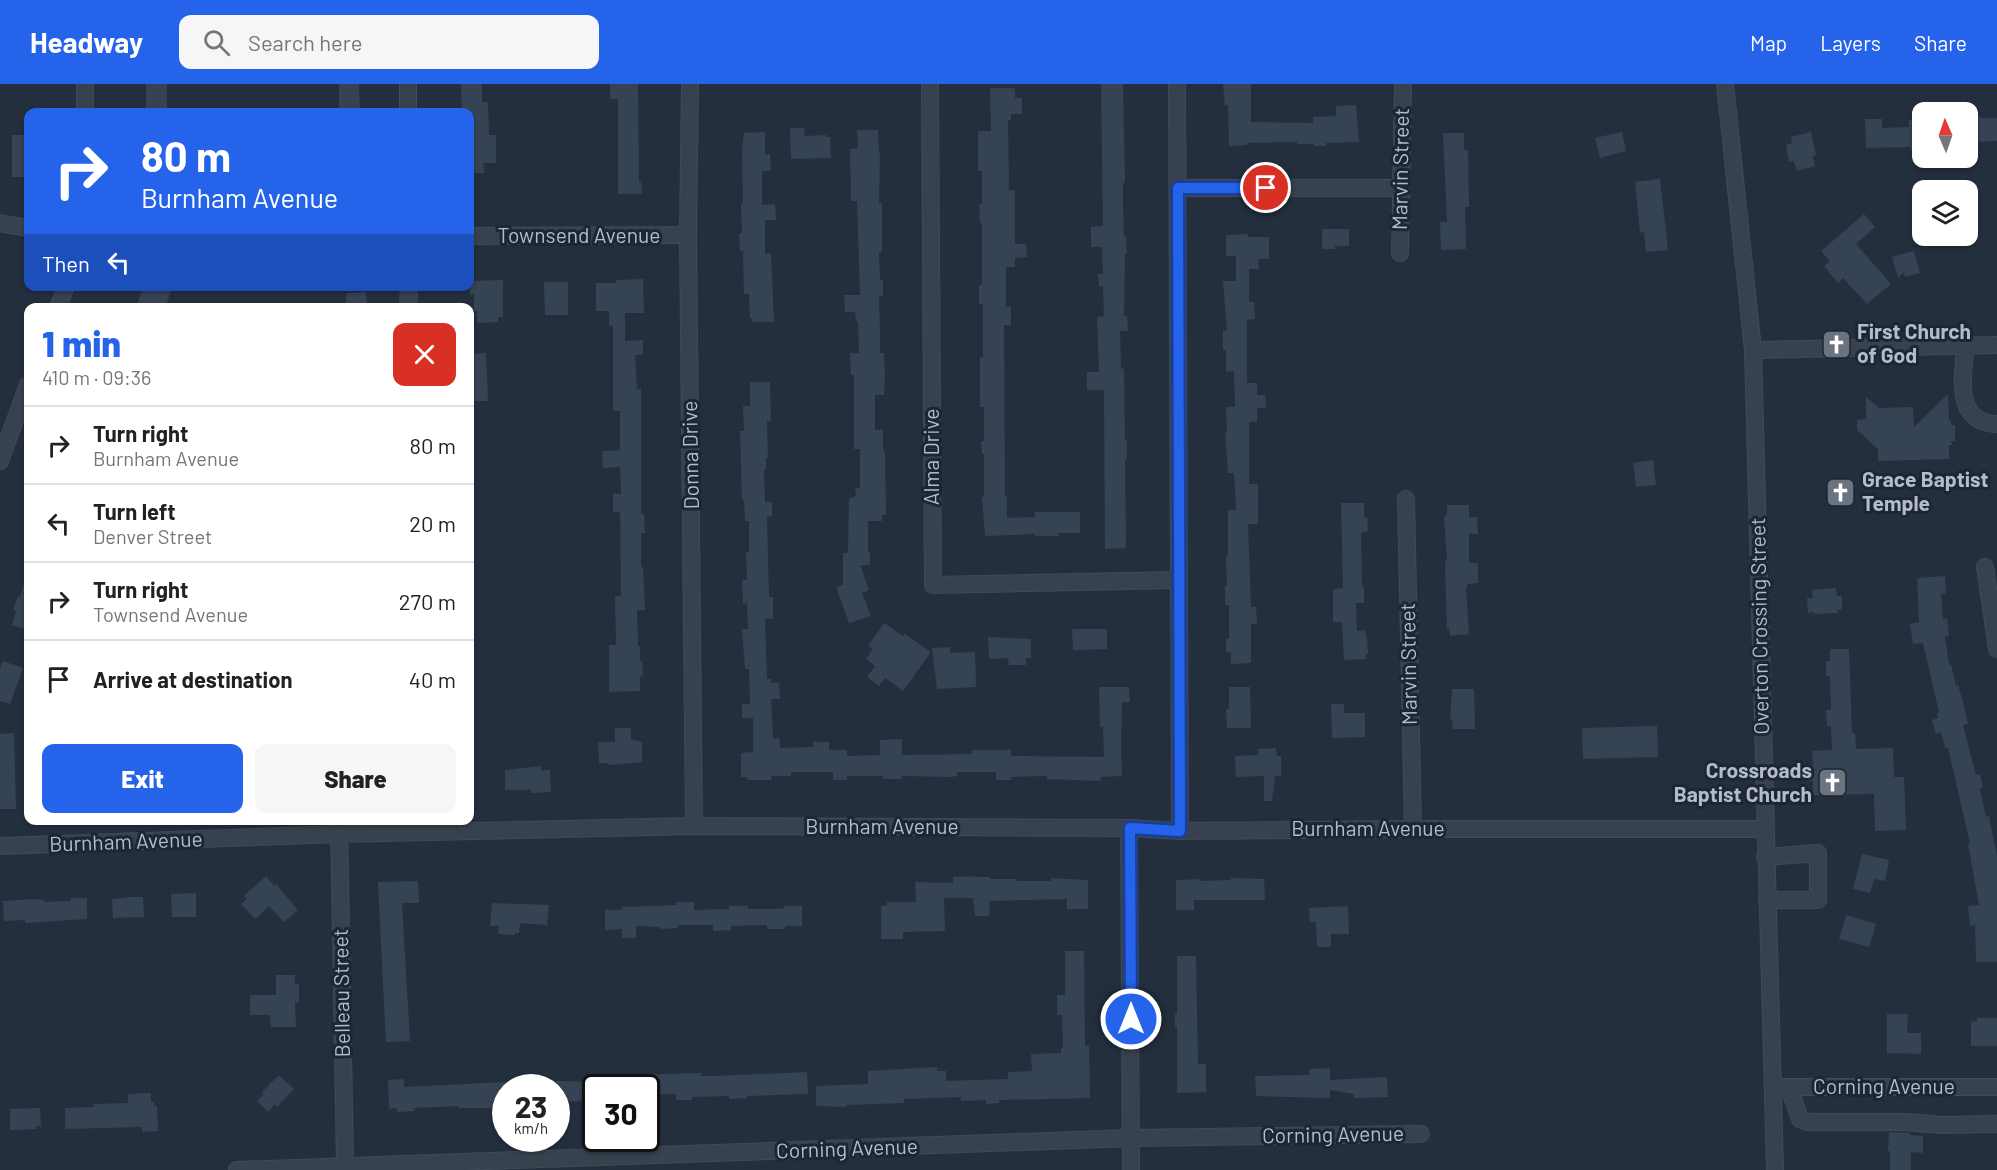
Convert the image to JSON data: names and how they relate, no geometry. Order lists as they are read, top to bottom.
{
  "streets": {
    "street": [
      "Marvin Street",
      "Townsend Avenue",
      "Donna Drive",
      "Alma Drive",
      "Overton Crossing Street",
      "Burnham Avenue",
      "Belleau Street",
      "Corning Avenue"
    ]
  },
  "crossings": [
    ["Marvin Street", "Burnham Avenue"],
    ["Townsend Avenue", "Donna Drive"],
    ["Donna Drive", "Burnham Avenue"],
    ["Overton Crossing Street", "Burnham Avenue"],
    ["Overton Crossing Street", "Corning Avenue"],
    ["Burnham Avenue", "Belleau Street"],
    ["Belleau Street", "Corning Avenue"]
  ],
  "places": {
    "church": ["First Church of God", "Grace Baptist Temple", "Crossroads Baptist Church"]
  },
  "north": "top",
  "page": {
    "header": "Headway",
    "search": "Search here",
    "nav": ["Map", "Layers", "Share"],
    "turn": ["80 m", "Burnham Avenue"],
    "then": "Then",
    "heading": ["1 min", "410 m · 09:36"],
    "list": [
      {
        "name": "Turn right",
        "note": "Burnham Avenue",
        "value": "80 m"
      },
      {
        "name": "Turn left",
        "note": "Denver Street",
        "value": "20 m"
      },
      {
        "name": "Turn right",
        "note": "Townsend Avenue",
        "value": "270 m"
      },
      {
        "name": "Arrive at destination",
        "value": "40 m"
      }
    ],
    "buttons": ["Exit", "Share"],
    "speed": "23 km/h",
    "limit": "30"
  }
}
